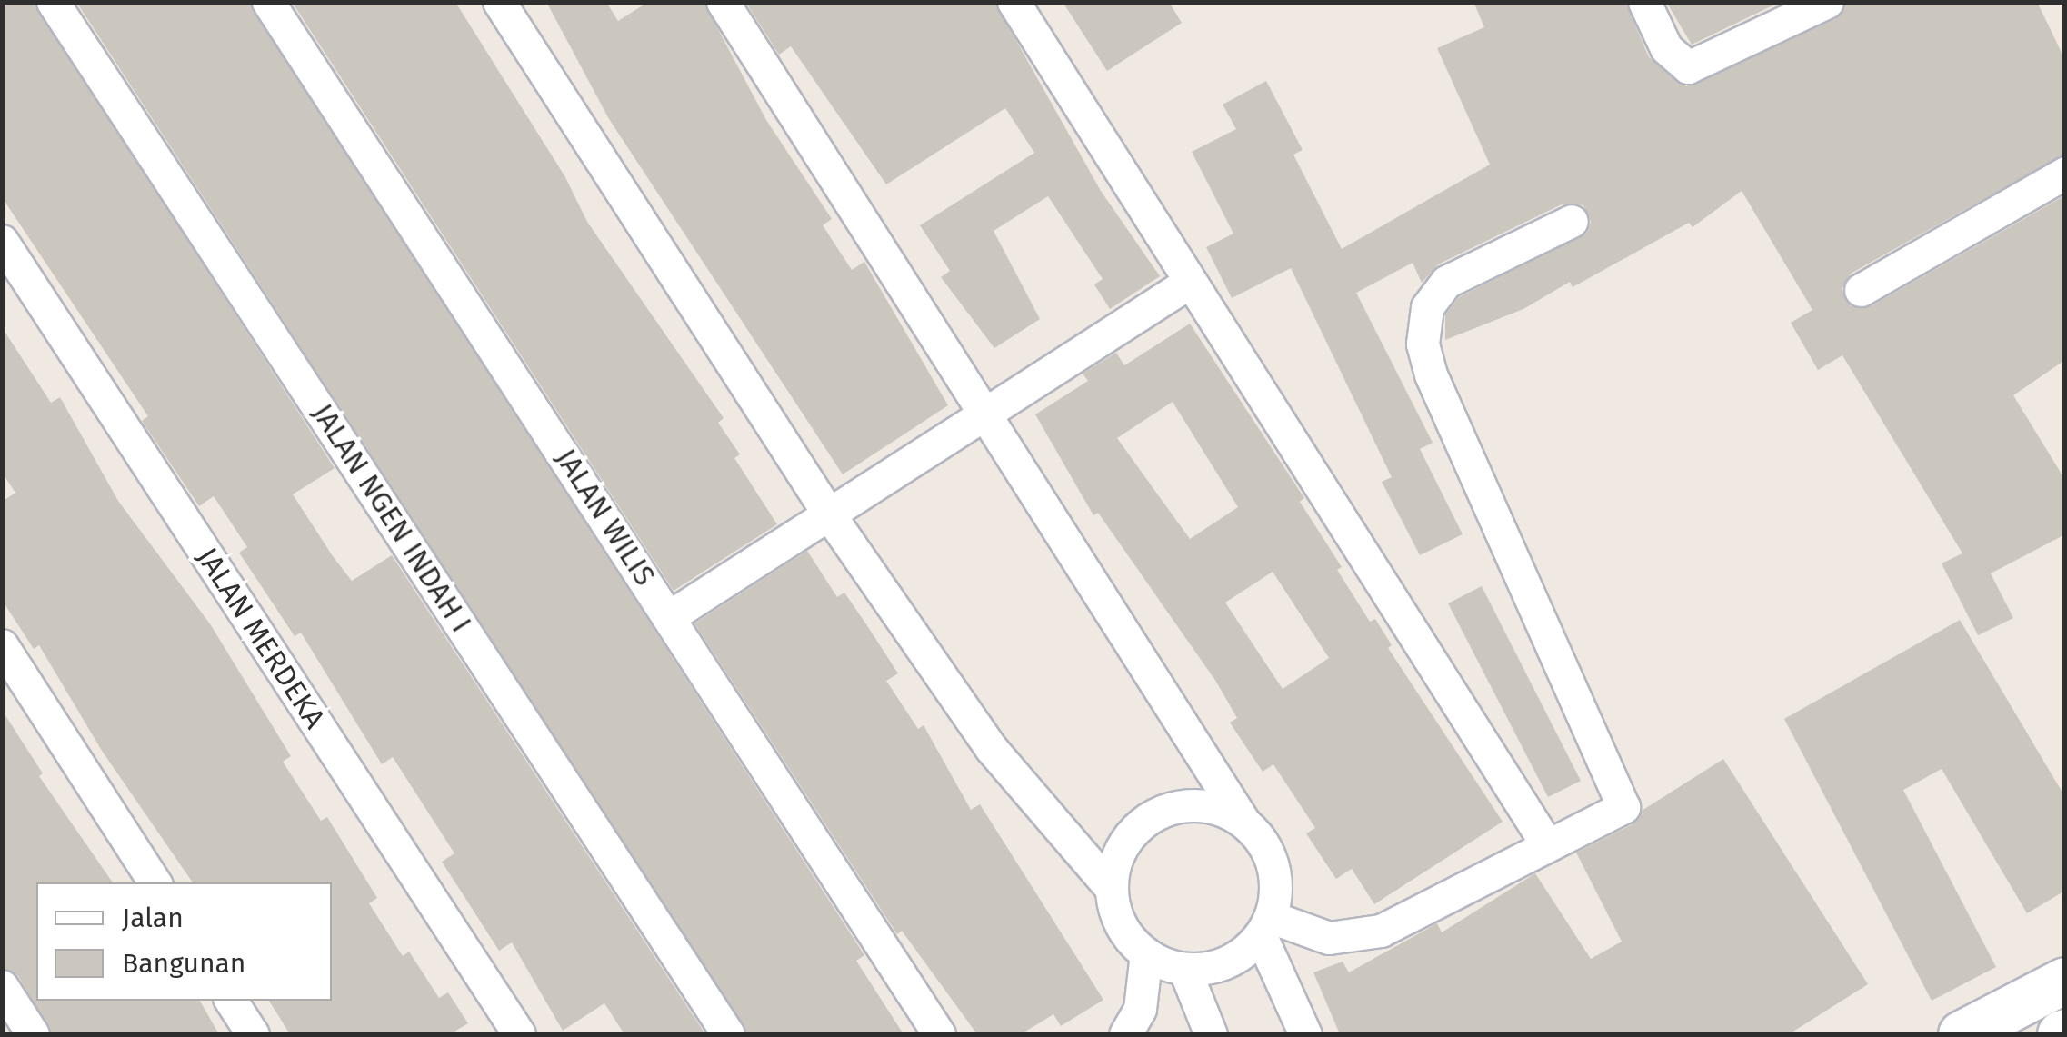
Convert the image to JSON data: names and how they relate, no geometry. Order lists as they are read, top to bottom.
{
  "streets": {
    "street": ["JALAN WILIS", "JALAN NGEN INDAH I", "JALAN MERDEKA"]
  },
  "legend": ["Jalan", "Bangunan"]
}
